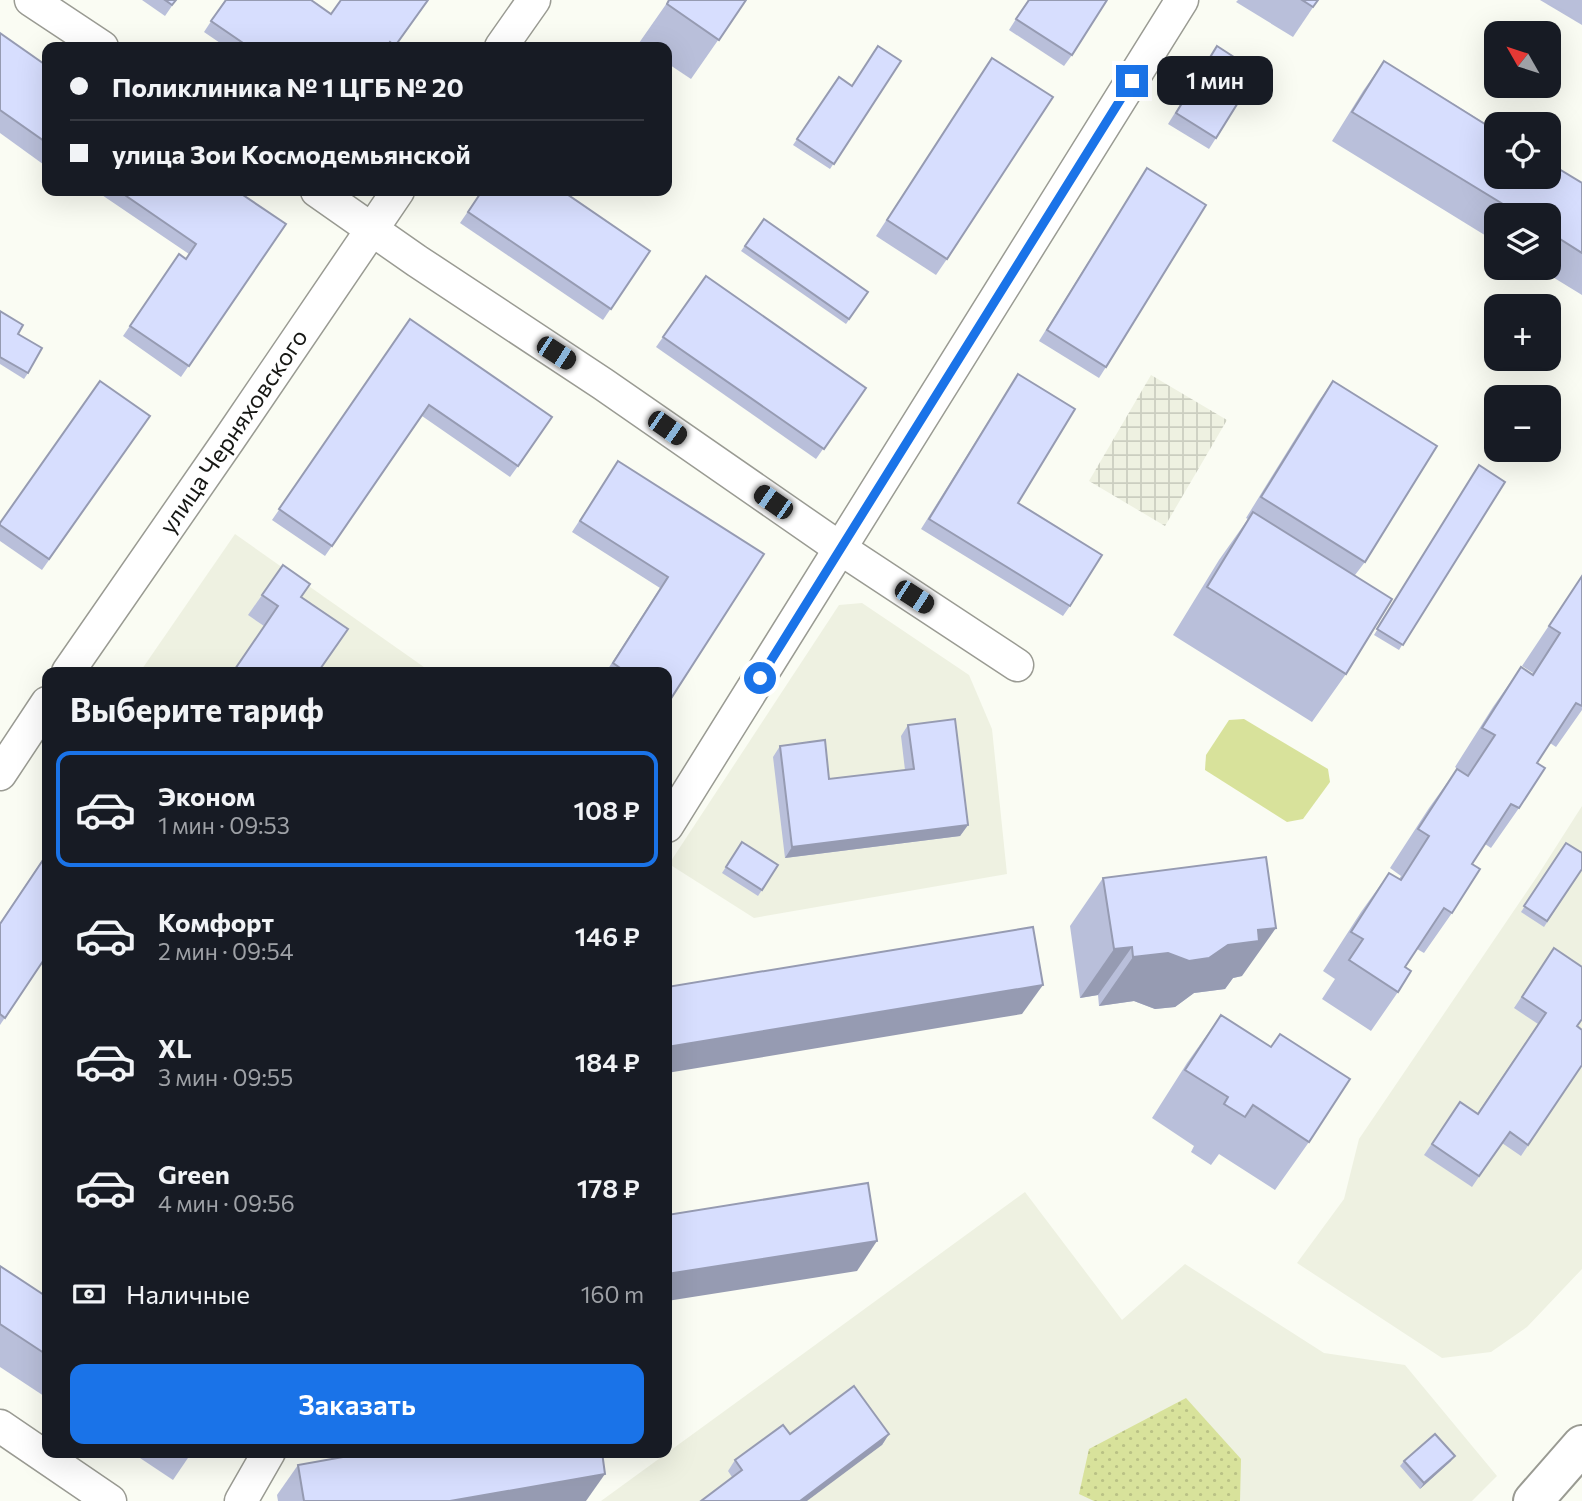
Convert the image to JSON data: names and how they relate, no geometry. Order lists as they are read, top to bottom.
{
  "streets": {
    "street": ["улица Черняховского"]
  },
  "north": "top left",
  "page": {
    "map_buttons": ["+", "−"],
    "banner": ["Поликлиника № 1 ЦГБ № 20", "улица Зои Космодемьянской"],
    "bubble": "1 мин",
    "heading": "Выберите тариф",
    "list": [
      {
        "name": "Эконом",
        "note": "1 мин · 09:53",
        "value": "108 ₽"
      },
      {
        "name": "Комфорт",
        "note": "2 мин · 09:54",
        "value": "146 ₽"
      },
      {
        "name": "XL",
        "note": "3 мин · 09:55",
        "value": "184 ₽"
      },
      {
        "name": "Green",
        "note": "4 мин · 09:56",
        "value": "178 ₽"
      }
    ],
    "pay": ["Наличные", "160 m"],
    "buttons": "Заказать"
  }
}
